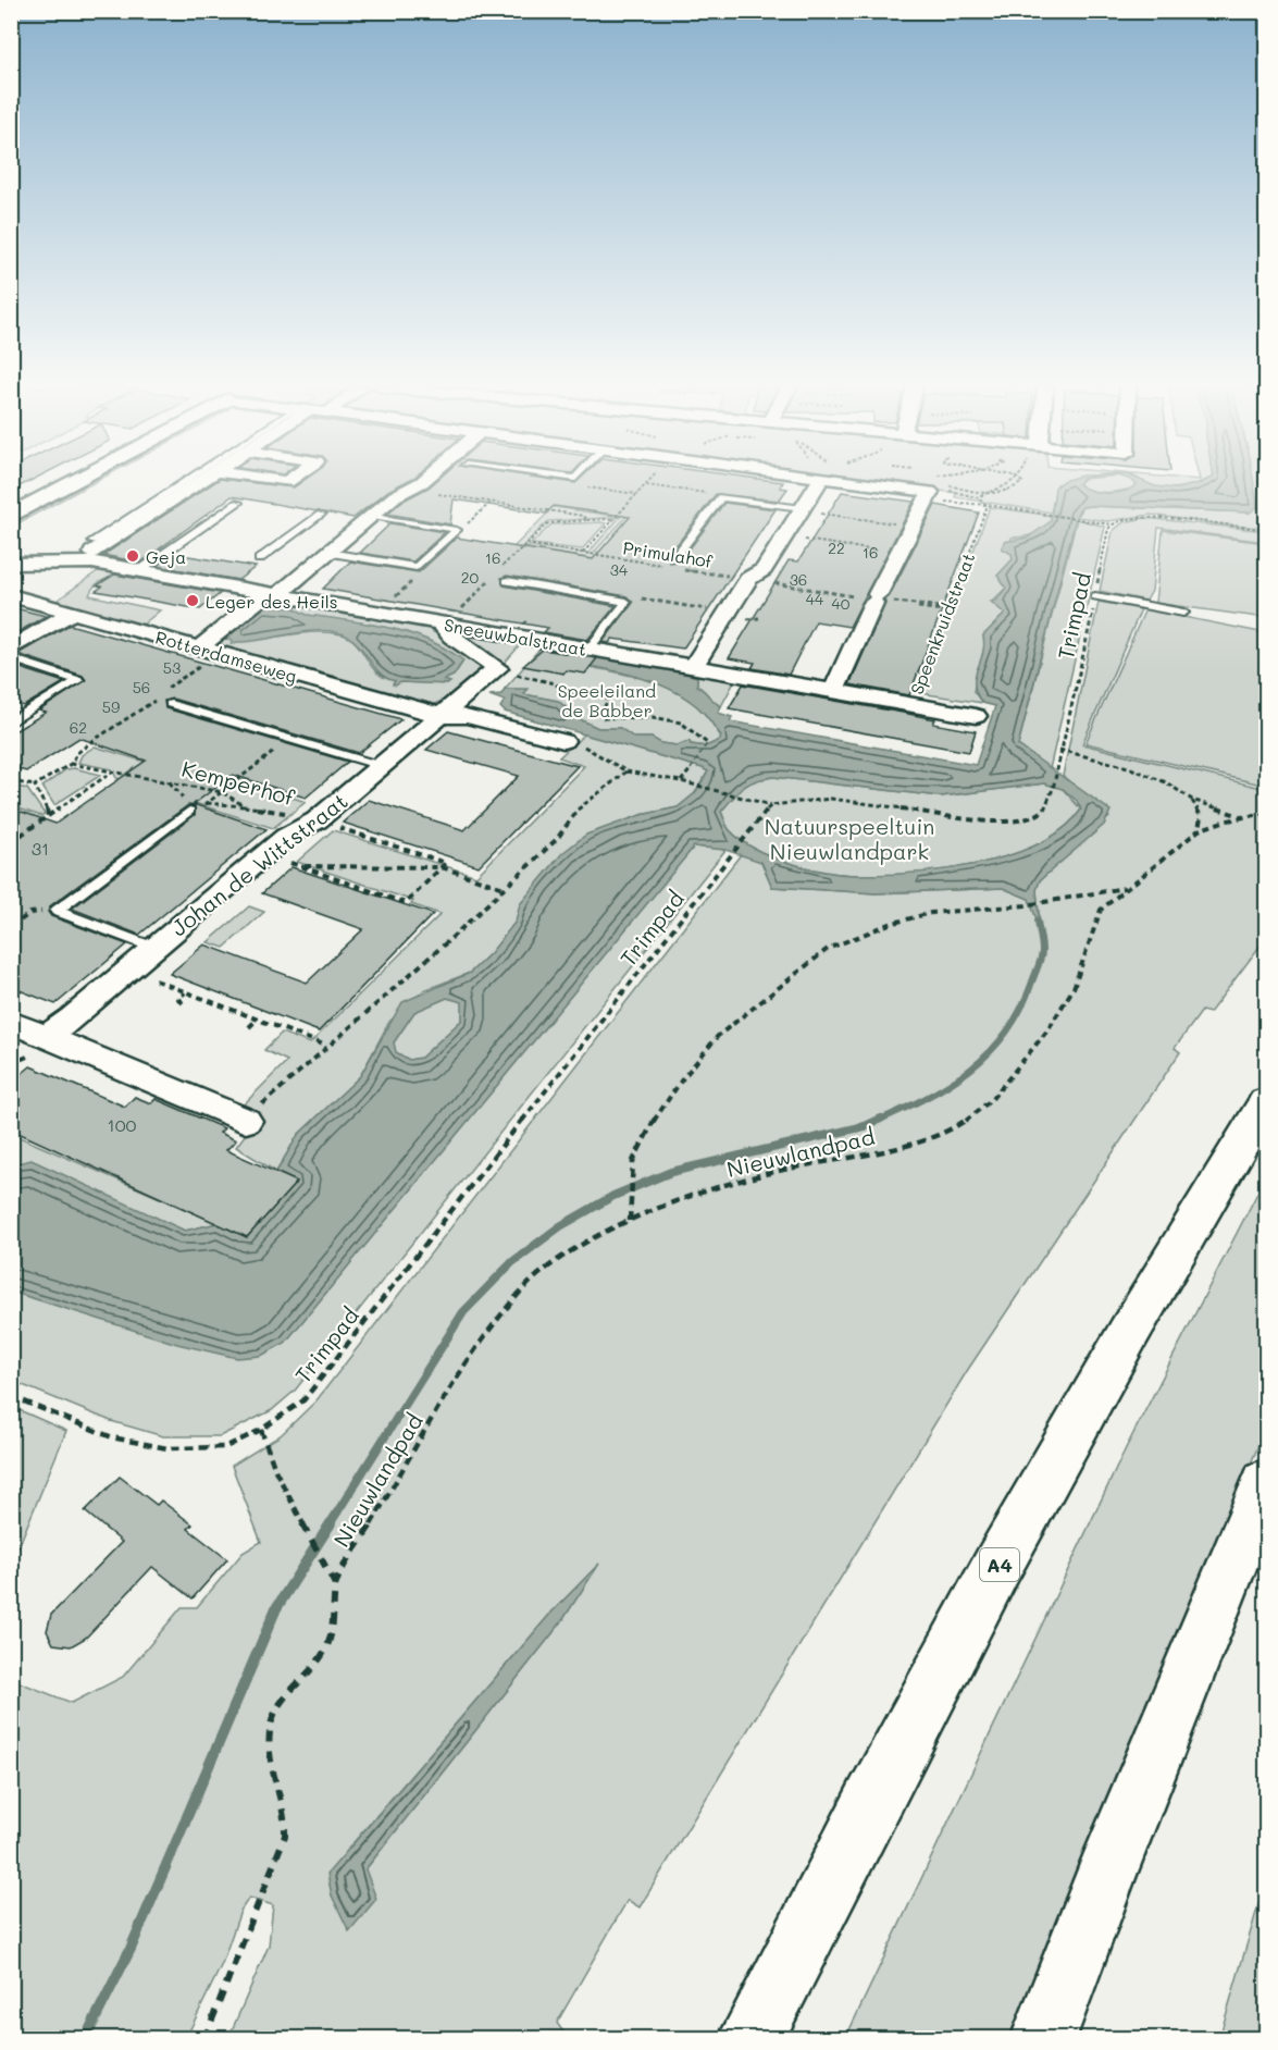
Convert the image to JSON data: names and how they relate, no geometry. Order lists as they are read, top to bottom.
{
  "streets": {
    "main road": ["A4"],
    "street": ["Sneeuwbalstraat", "Rotterdamseweg", "Johan de Wittstraat"],
    "path": [
      "Primulahof",
      "Trimpad",
      "Speenkruidstraat",
      "Kemperhof",
      "Nieuwlandpad"
    ]
  },
  "crossings": [
    ["Primulahof", "Speenkruidstraat"],
    ["Trimpad", "Nieuwlandpad"],
    ["Speenkruidstraat", "Sneeuwbalstraat"],
    ["Rotterdamseweg", "Johan de Wittstraat"],
    ["Kemperhof", "Johan de Wittstraat"]
  ],
  "parks": ["Speeleiland de Babber", "Natuurspeeltuin Nieuwlandpark"],
  "places": ["Geja", "Leger des Heils"],
  "house_numbers": [
    "22",
    "16",
    "16",
    "34",
    "20",
    "36",
    "44",
    "40",
    "53",
    "56",
    "59",
    "62",
    "31",
    "100"
  ]
}
